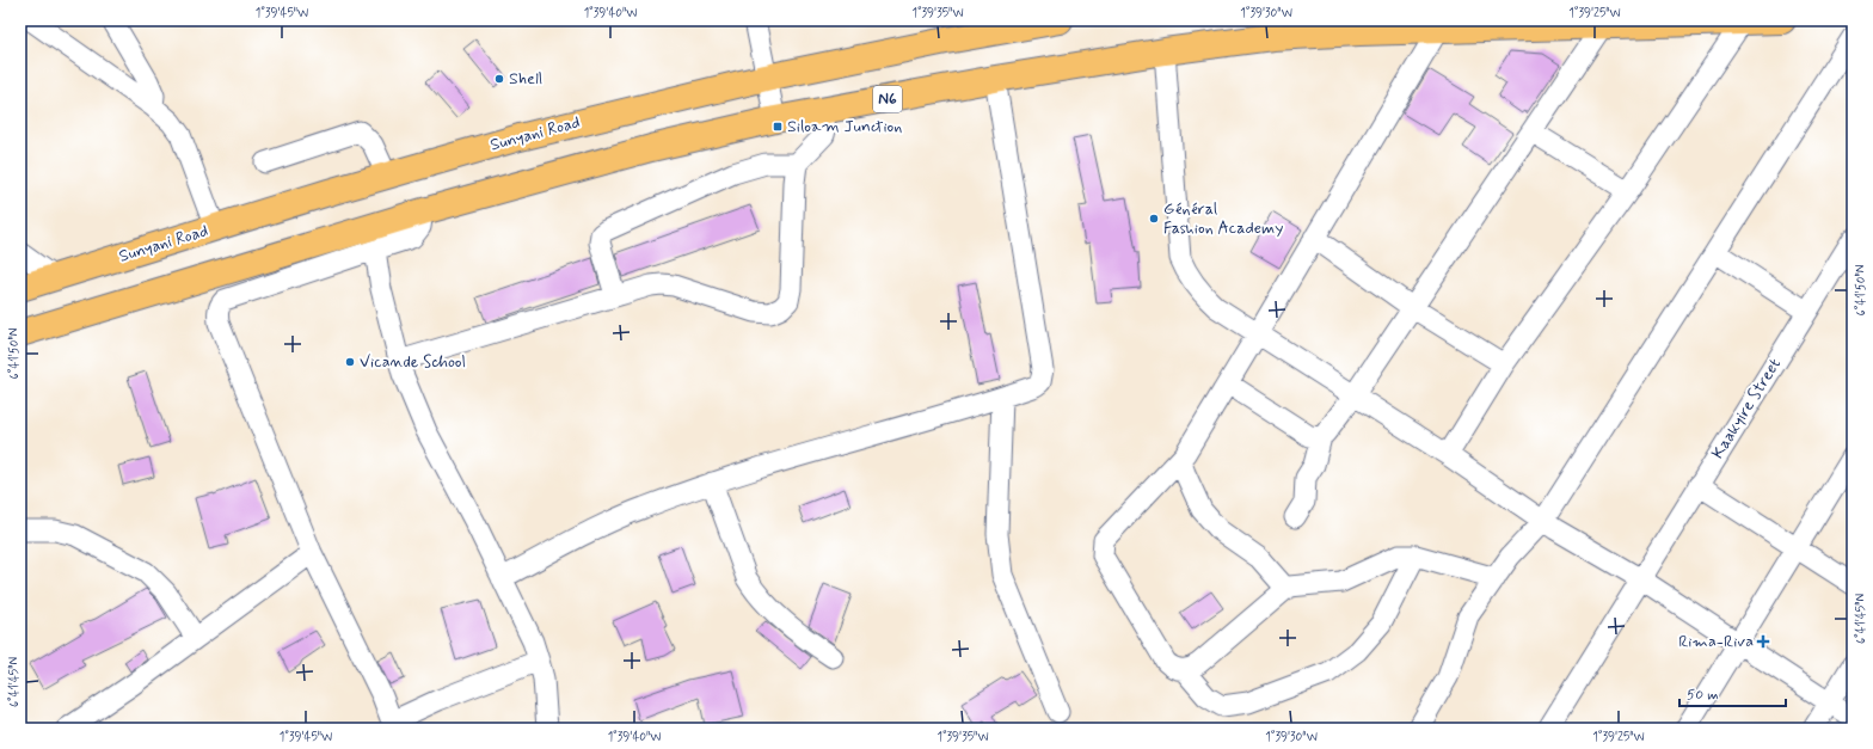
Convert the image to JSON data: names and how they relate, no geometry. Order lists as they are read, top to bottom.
{
  "streets": {
    "main road": ["N6", "Sunyani Road"],
    "street": ["Kaakyire Street"]
  },
  "places": {
    "other": ["Shell", "Général Fashion Academy", "Vicande School"],
    "transit": ["Siloam Junction"],
    "health": ["Rima-Riva"]
  },
  "scale_bar": "50 m",
  "coordinates": [
    "1°39'45\"W",
    "1°39'40\"W",
    "1°39'35\"W",
    "1°39'30\"W",
    "1°39'25\"W",
    "6°41'50\"N",
    "6°41'45\"N"
  ]
}
